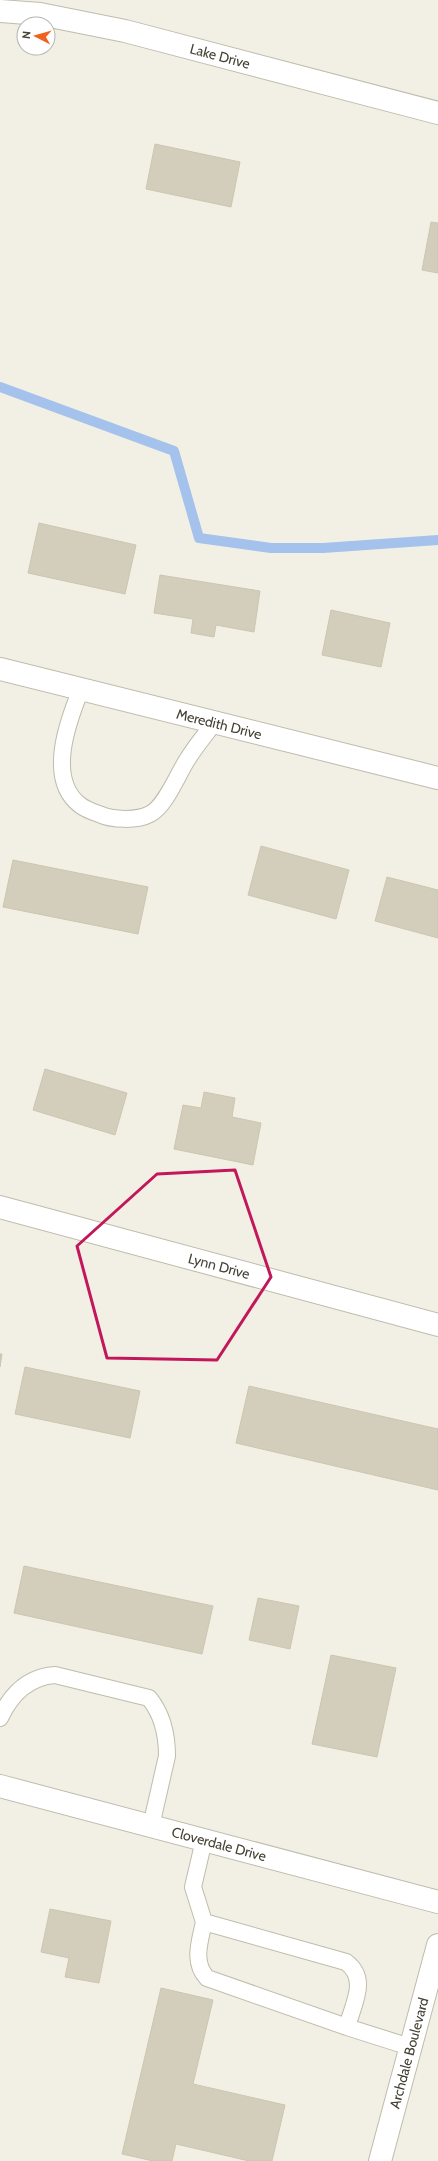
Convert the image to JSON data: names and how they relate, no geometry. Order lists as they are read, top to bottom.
{
  "streets": {
    "street": [
      "Lake Drive",
      "Meredith Drive",
      "Lynn Drive",
      "Cloverdale Drive",
      "Archdale Boulevard"
    ]
  },
  "north": "left"
}
